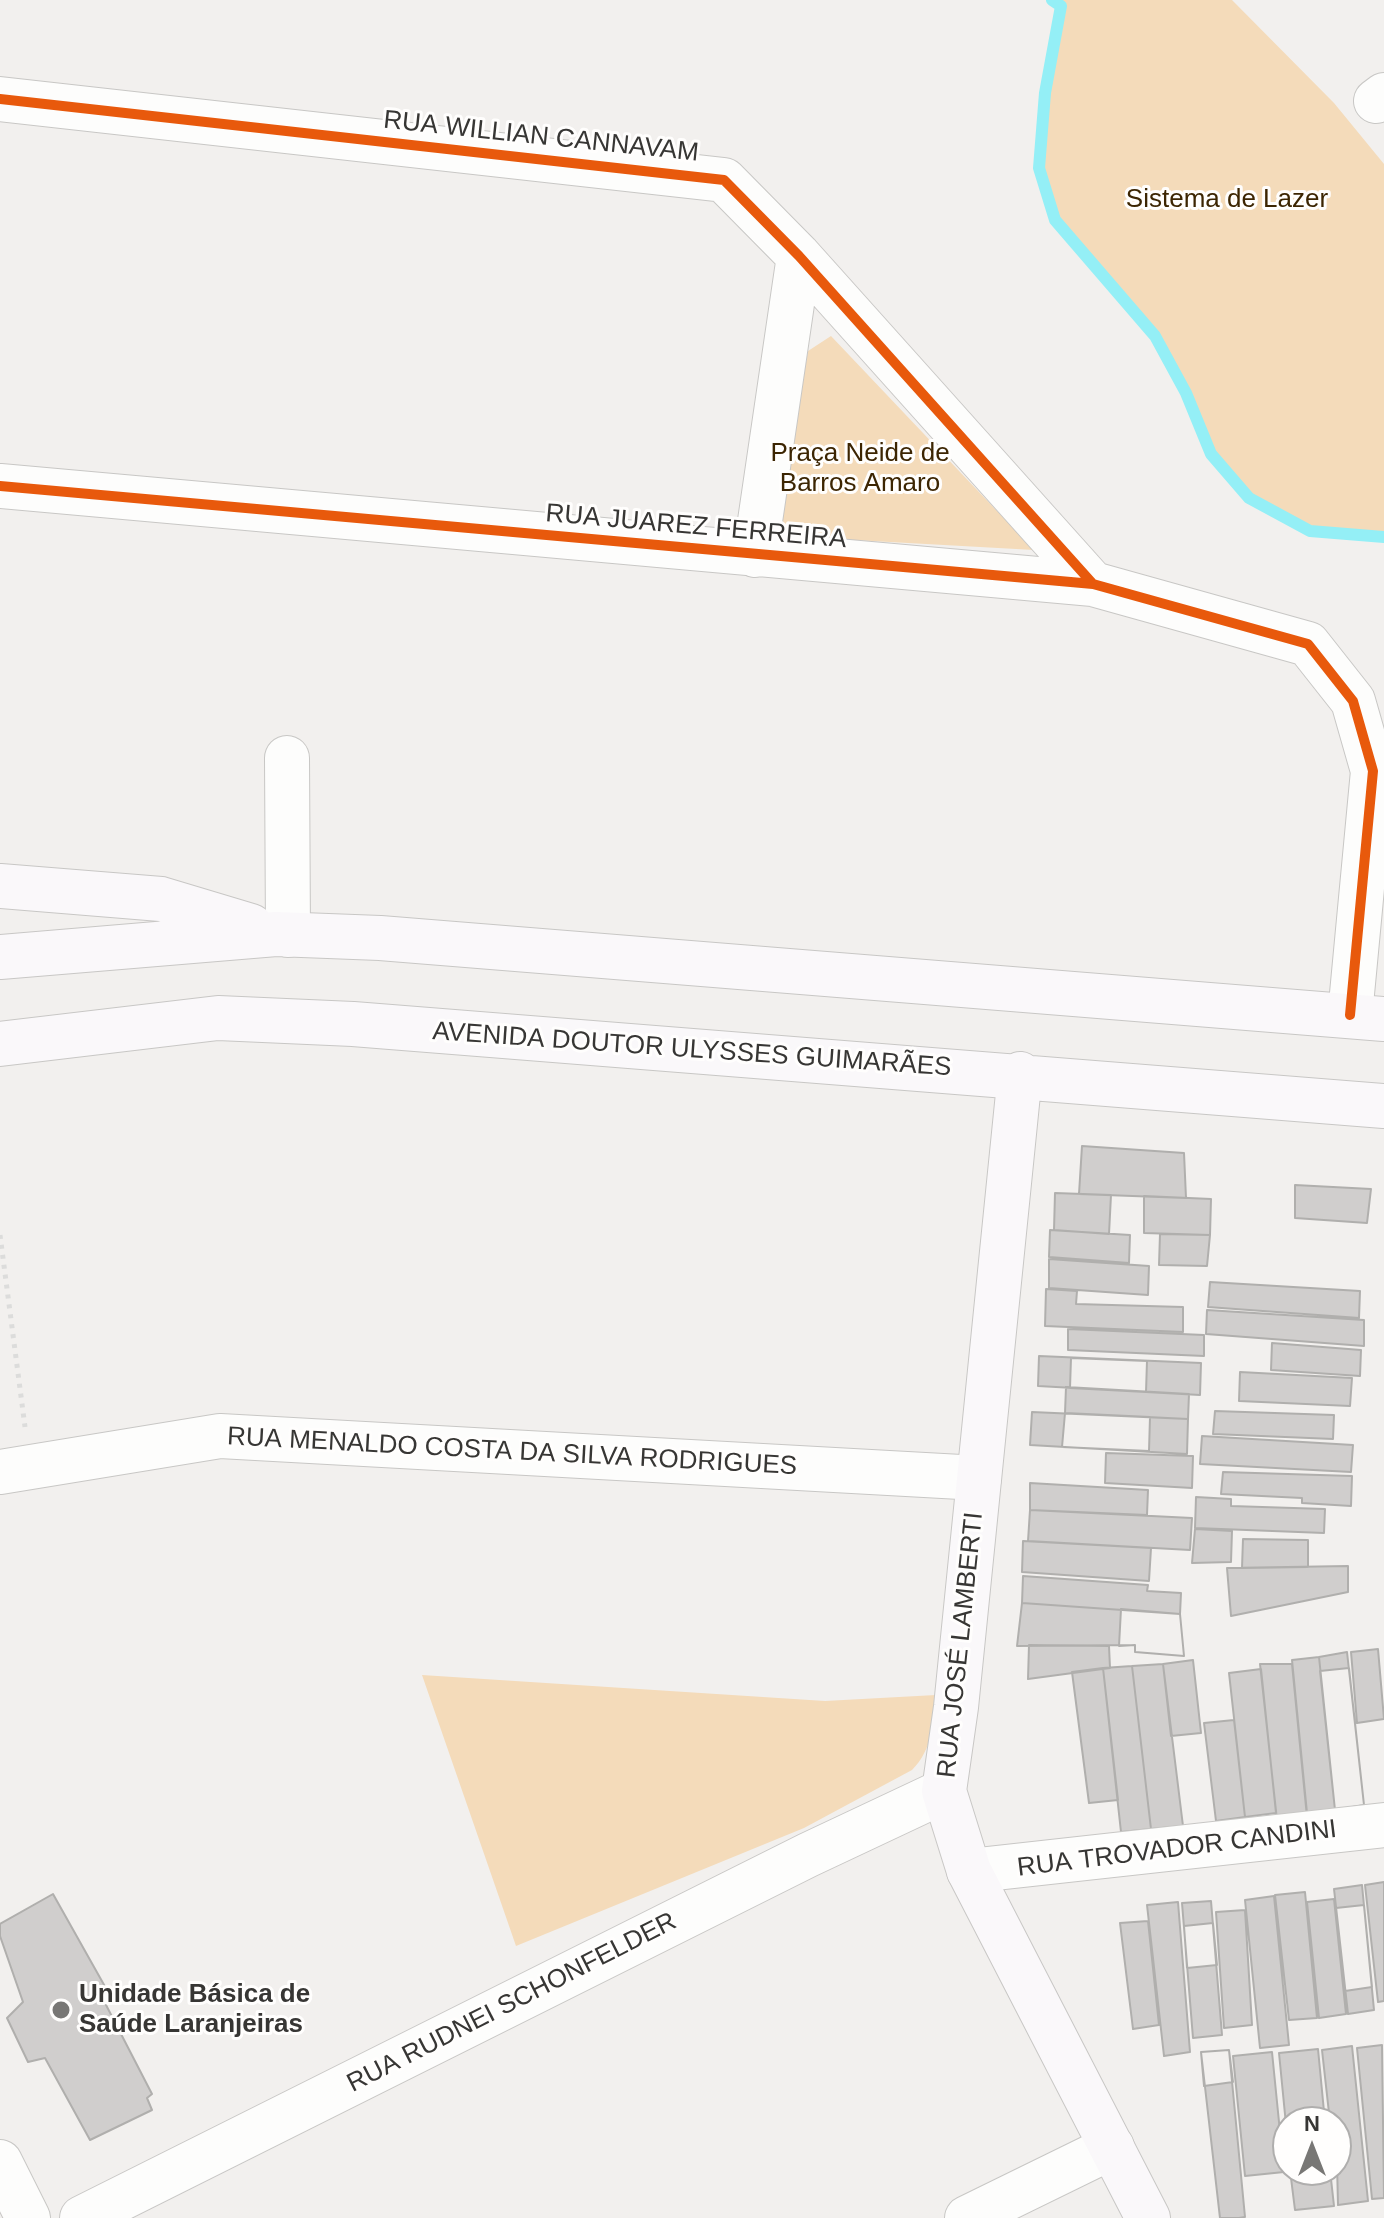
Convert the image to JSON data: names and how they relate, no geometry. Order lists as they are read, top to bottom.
{
  "streets": {
    "main road": ["AVENIDA DOUTOR ULYSSES GUIMARÃES", "RUA JOSÉ LAMBERTI"],
    "street": [
      "RUA WILLIAN CANNAVAM",
      "RUA JUAREZ FERREIRA",
      "RUA MENALDO COSTA DA SILVA RODRIGUES",
      "RUA TROVADOR CANDINI",
      "RUA RUDNEI SCHONFELDER"
    ]
  },
  "crossings": [
    ["RUA WILLIAN CANNAVAM", "RUA JUAREZ FERREIRA"],
    ["AVENIDA DOUTOR ULYSSES GUIMARÃES", "RUA JOSÉ LAMBERTI"],
    ["RUA MENALDO COSTA DA SILVA RODRIGUES", "RUA JOSÉ LAMBERTI"],
    ["RUA JOSÉ LAMBERTI", "RUA TROVADOR CANDINI"],
    ["RUA JOSÉ LAMBERTI", "RUA RUDNEI SCHONFELDER"]
  ],
  "parks": ["Sistema de Lazer", "Praça Neide de Barros Amaro"],
  "places": ["Unidade Básica de Saúde Laranjeiras"],
  "north": "top"
}
